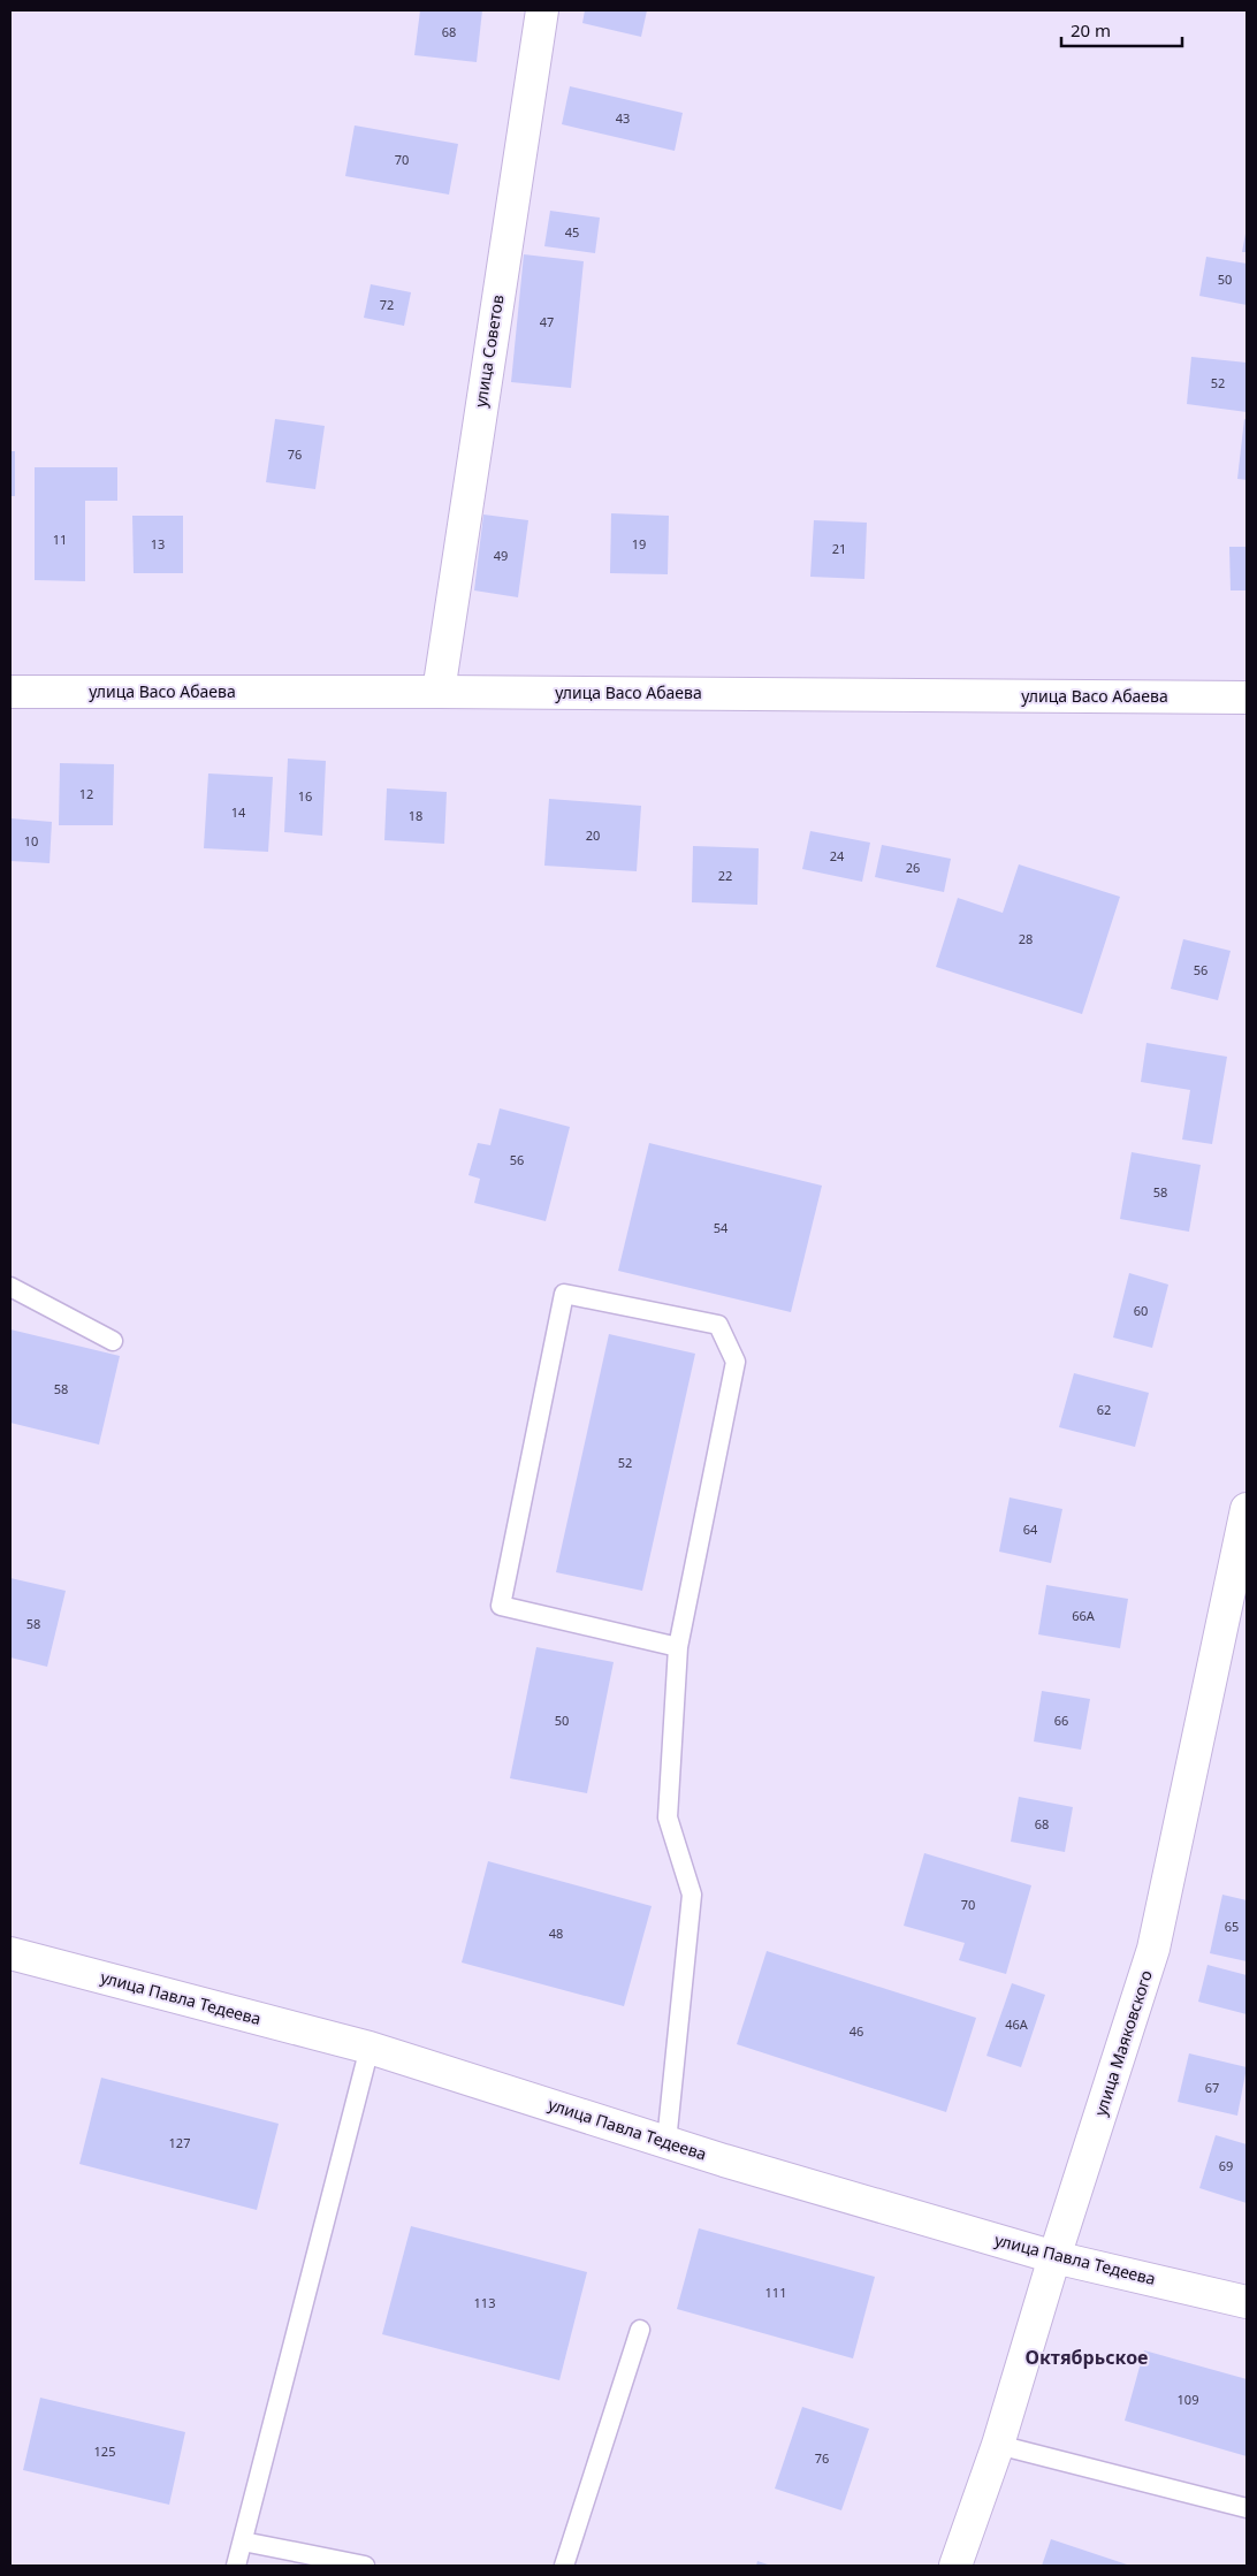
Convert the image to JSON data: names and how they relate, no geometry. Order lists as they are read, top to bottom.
{
  "streets": {
    "main road": [
      "улица Советов",
      "улица Васо Абаева",
      "улица Павла Тедеева",
      "улица Маяковского"
    ]
  },
  "crossings": [
    ["улица Советов", "улица Васо Абаева"],
    ["улица Павла Тедеева", "улица Маяковского"]
  ],
  "districts": ["Октябрьское"],
  "house_numbers": [
    "68",
    "43",
    "70",
    "45",
    "50",
    "72",
    "47",
    "52",
    "76",
    "11",
    "13",
    "19",
    "21",
    "49",
    "12",
    "16",
    "14",
    "18",
    "20",
    "10",
    "24",
    "26",
    "22",
    "28",
    "56",
    "56",
    "58",
    "54",
    "60",
    "58",
    "62",
    "52",
    "64",
    "66А",
    "58",
    "50",
    "66",
    "68",
    "70",
    "65",
    "48",
    "46А",
    "46",
    "67",
    "127",
    "69",
    "111",
    "113",
    "109",
    "125",
    "76"
  ],
  "scale_bar": "20 m"
}
